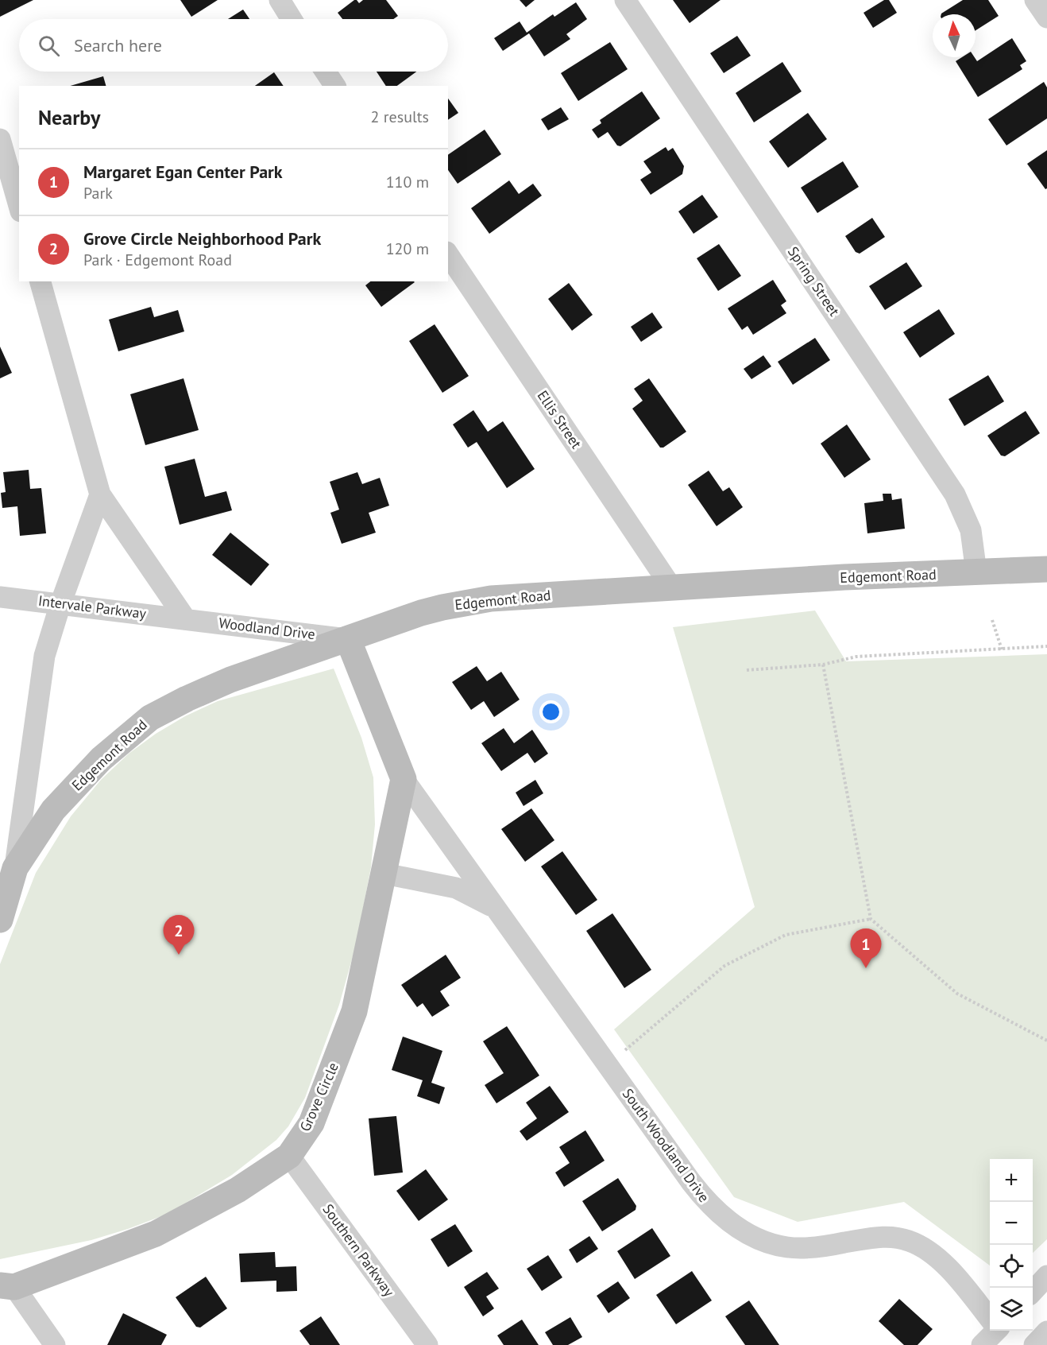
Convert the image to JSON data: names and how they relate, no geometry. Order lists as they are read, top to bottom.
{
  "streets": {
    "street": [
      "Spring Street",
      "Ellis Street",
      "Edgemont Road",
      "Intervale Parkway",
      "Woodland Drive",
      "Grove Circle",
      "South Woodland Drive",
      "Southern Parkway"
    ]
  },
  "crossings": [
    ["Spring Street", "Edgemont Road"],
    ["Ellis Street", "Edgemont Road"],
    ["Edgemont Road", "Woodland Drive"],
    ["Intervale Parkway", "Woodland Drive"],
    ["Grove Circle", "South Woodland Drive"],
    ["Grove Circle", "Southern Parkway"]
  ],
  "north": "top",
  "page": {
    "search": "Search here",
    "heading": ["Nearby", "2 results"],
    "list": [
      {
        "mark": "1",
        "name": "Margaret Egan Center Park",
        "note": "Park",
        "value": "110 m"
      },
      {
        "mark": "2",
        "name": "Grove Circle Neighborhood Park",
        "note": "Park · Edgemont Road",
        "value": "120 m"
      }
    ],
    "pins": ["2", "1"],
    "map_buttons": ["+", "−"]
  }
}
